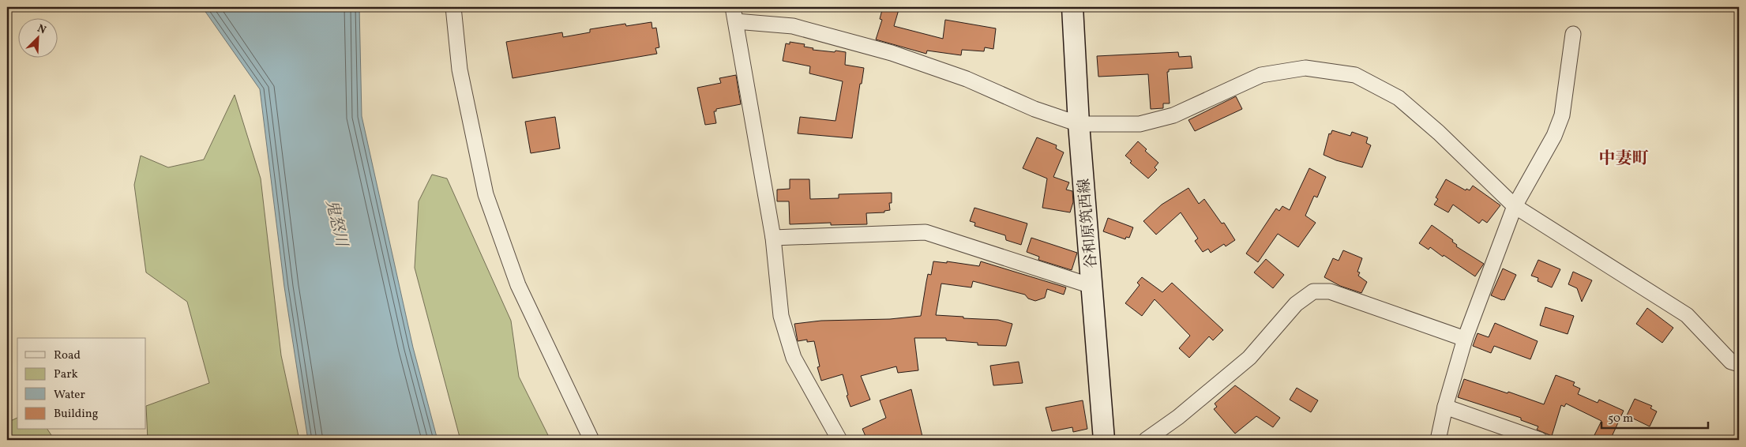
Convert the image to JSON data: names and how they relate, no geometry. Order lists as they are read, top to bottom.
{
  "streets": {
    "main road": ["谷和原筑西線"]
  },
  "districts": ["中妻町"],
  "water": ["鬼怒川"],
  "legend": [
    "Road",
    "Park",
    "Water",
    "Building"
  ],
  "scale_bar": "50 m",
  "north": "top right"
}
